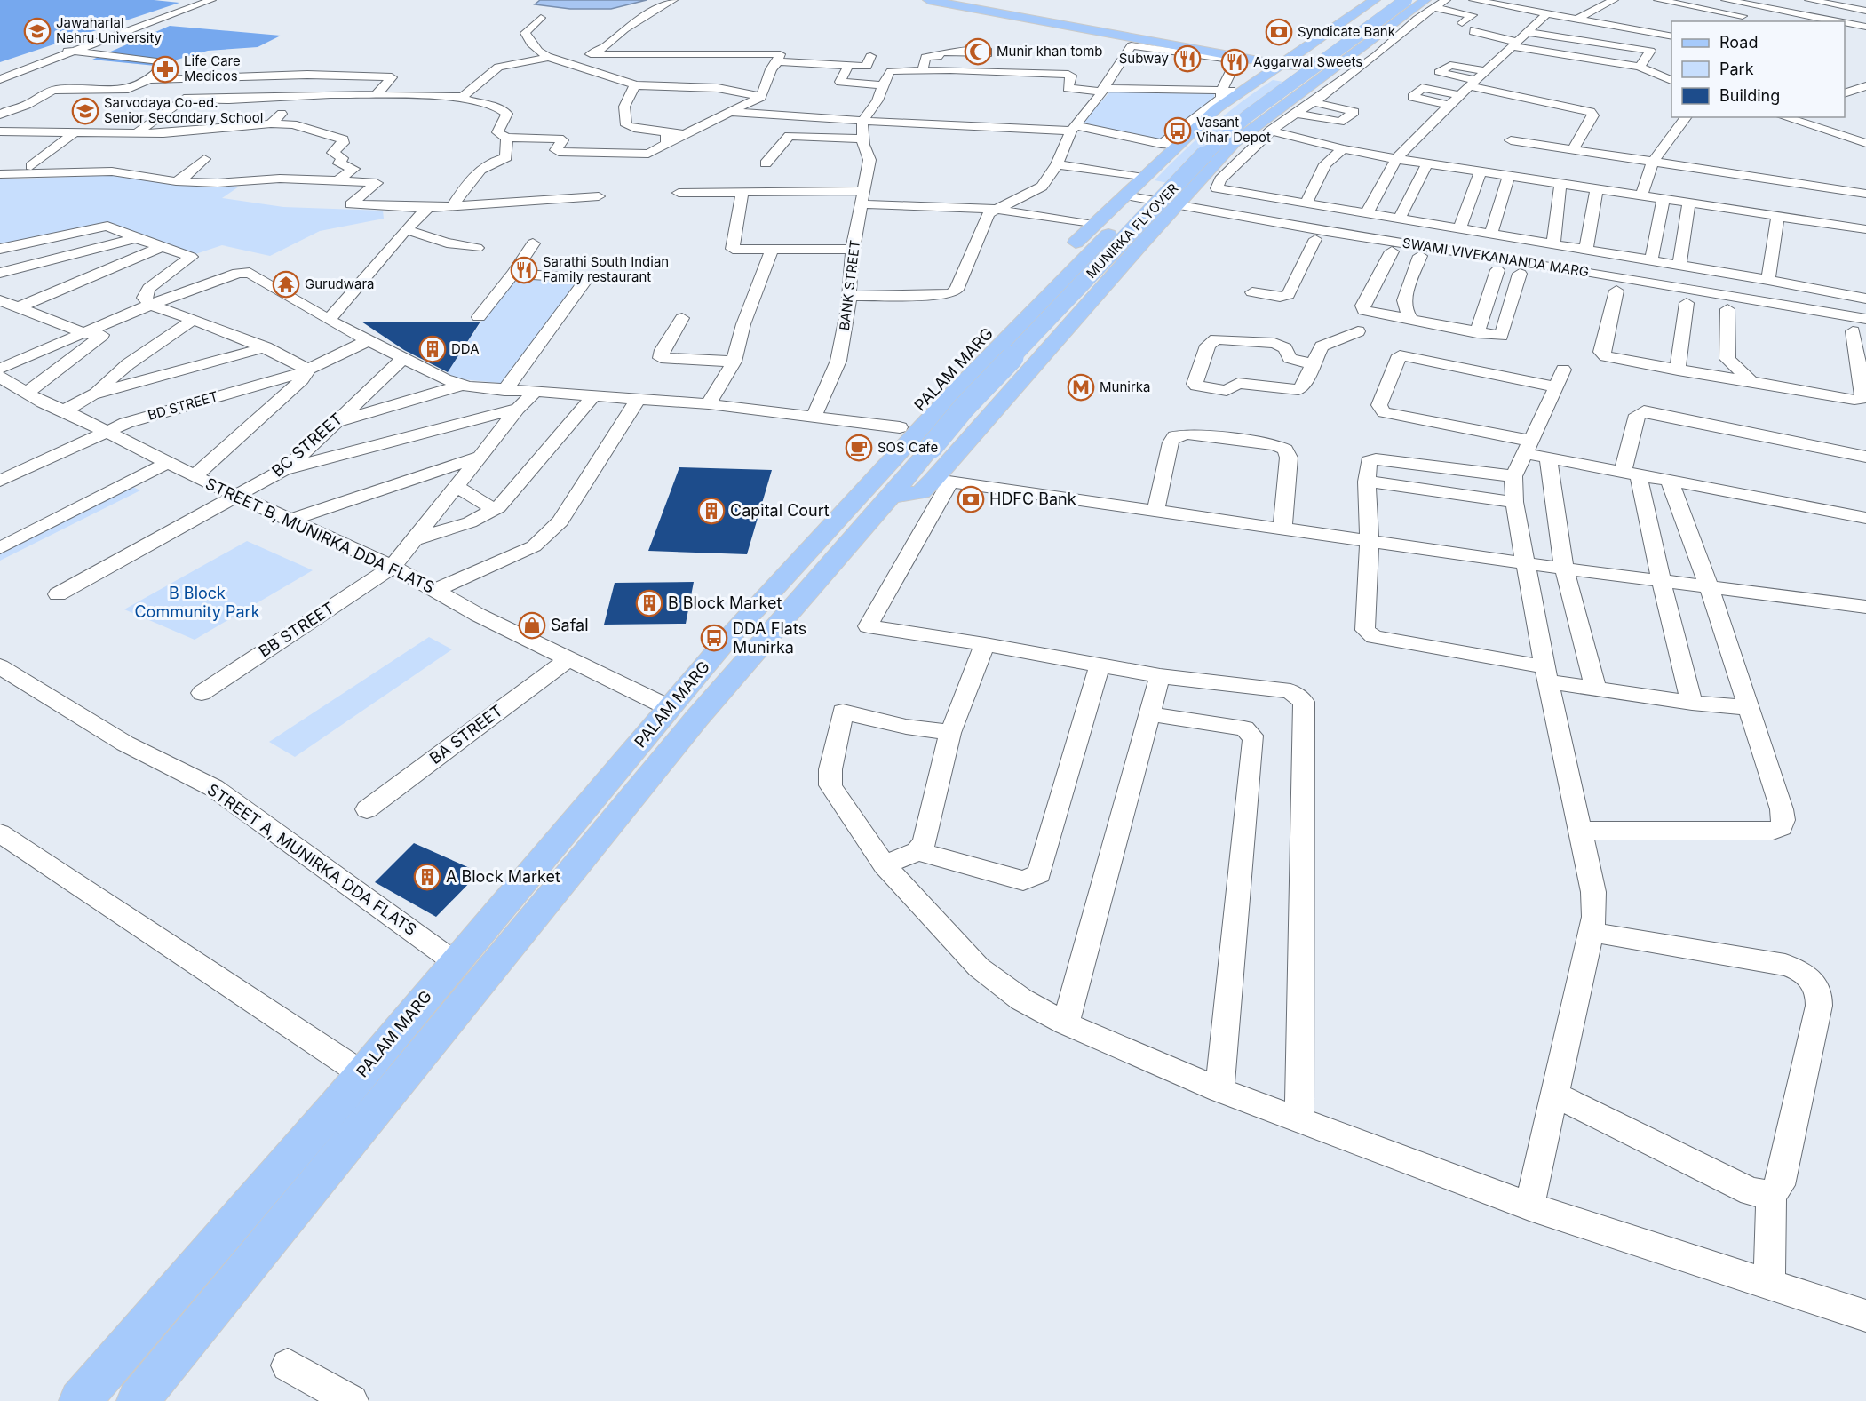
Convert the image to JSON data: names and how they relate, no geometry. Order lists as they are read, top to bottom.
{
  "streets": {
    "main road": ["MUNIRKA FLYOVER", "PALAM MARG"],
    "street": [
      "SWAMI VIVEKANANDA MARG",
      "BANK STREET",
      "BD STREET",
      "BC STREET",
      "STREET B, MUNIRKA DDA FLATS",
      "BB STREET",
      "BA STREET",
      "STREET A, MUNIRKA DDA FLATS"
    ]
  },
  "crossings": [
    ["MUNIRKA FLYOVER", "PALAM MARG"],
    ["SWAMI VIVEKANANDA MARG", "PALAM MARG"],
    ["PALAM MARG", "STREET B, MUNIRKA DDA FLATS"],
    ["PALAM MARG", "STREET A, MUNIRKA DDA FLATS"],
    ["BD STREET", "STREET B, MUNIRKA DDA FLATS"],
    ["BC STREET", "STREET B, MUNIRKA DDA FLATS"],
    ["STREET B, MUNIRKA DDA FLATS", "BB STREET"],
    ["STREET B, MUNIRKA DDA FLATS", "BA STREET"]
  ],
  "parks": ["B Block Community Park"],
  "places": {
    "school or university": ["Jawaharlal Nehru University", "Sarvodaya Co-ed. Senior Secondary School"],
    "bank": ["Syndicate Bank", "HDFC Bank"],
    "mosque": ["Munir khan tomb"],
    "restaurant": ["Subway", "Aggarwal Sweets", "Sarathi South Indian Family restaurant"],
    "pharmacy": ["Life Care Medicos"],
    "bus stop": ["Vasant Vihar Depot", "DDA Flats Munirka"],
    "temple": ["Gurudwara"],
    "building": [
      "DDA",
      "Capital Court",
      "B Block Market",
      "A Block Market"
    ],
    "metro station": ["Munirka"],
    "cafe": ["SOS Cafe"],
    "shop": ["Safal"]
  },
  "legend": ["Road", "Park", "Building"]
}
